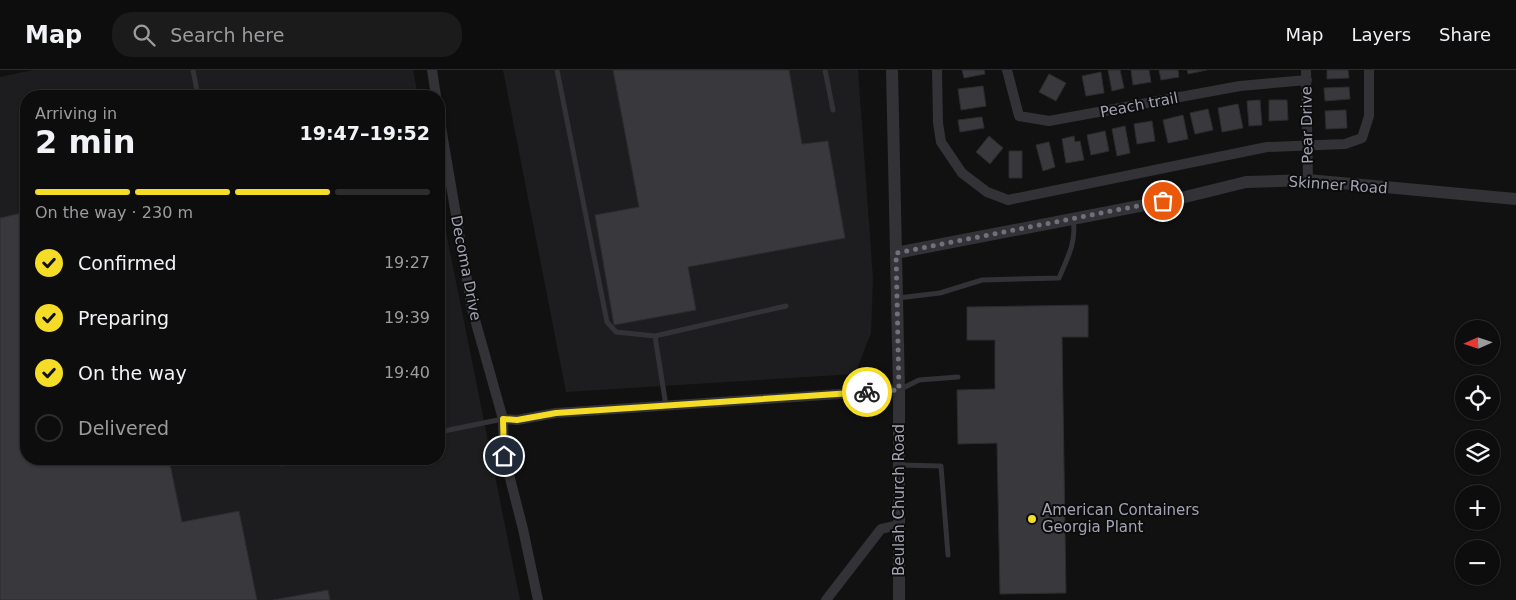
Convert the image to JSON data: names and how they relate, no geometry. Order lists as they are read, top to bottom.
{
  "streets": {
    "street": [
      "Peach trail",
      "Pear Drive",
      "Skinner Road",
      "Decoma Drive",
      "Beulah Church Road"
    ]
  },
  "crossings": [
    ["Peach trail", "Pear Drive"],
    ["Pear Drive", "Skinner Road"],
    ["Skinner Road", "Beulah Church Road"]
  ],
  "places": ["American Containers Georgia Plant"],
  "north": "left",
  "page": {
    "header": "Map",
    "search": "Search here",
    "nav": ["Map", "Layers", "Share"],
    "heading": ["2 min", "Arriving in", "19:47–19:52"],
    "bar": "On the way · 230 m",
    "list": [
      ["Confirmed", "19:27"],
      ["Preparing", "19:39"],
      ["On the way", "19:40"],
      "Delivered"
    ],
    "map_buttons": ["+", "−"]
  }
}
